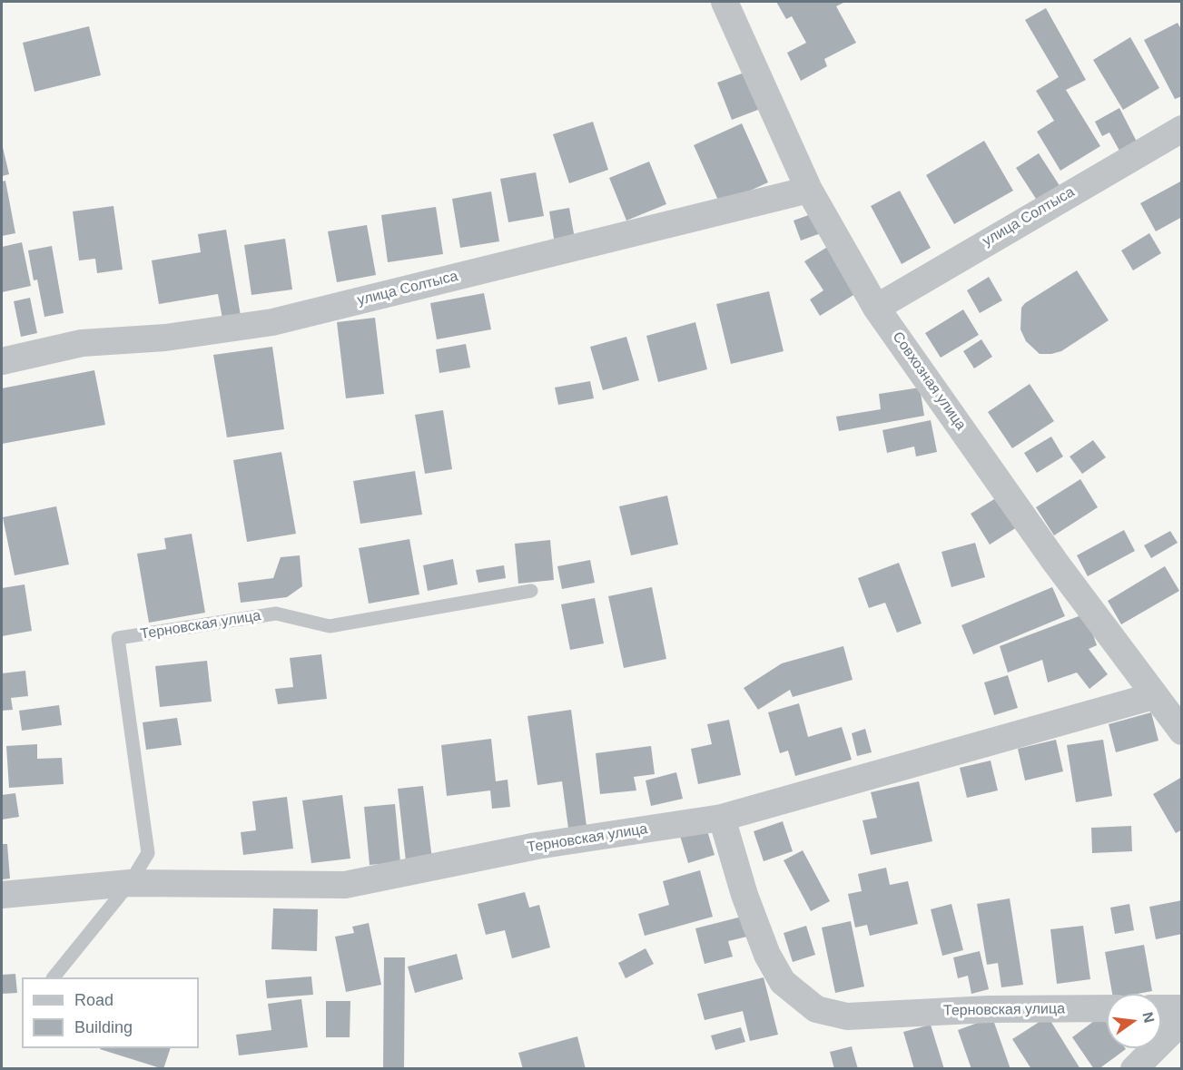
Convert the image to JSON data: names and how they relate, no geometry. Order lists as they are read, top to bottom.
{
  "streets": {
    "street": ["улица Солтыса", "Совхозная улица", "Терновская улица"]
  },
  "crossings": [
    ["улица Солтыса", "Совхозная улица"],
    ["Совхозная улица", "Терновская улица"]
  ],
  "legend": ["Road", "Building"],
  "north": "right"
}
